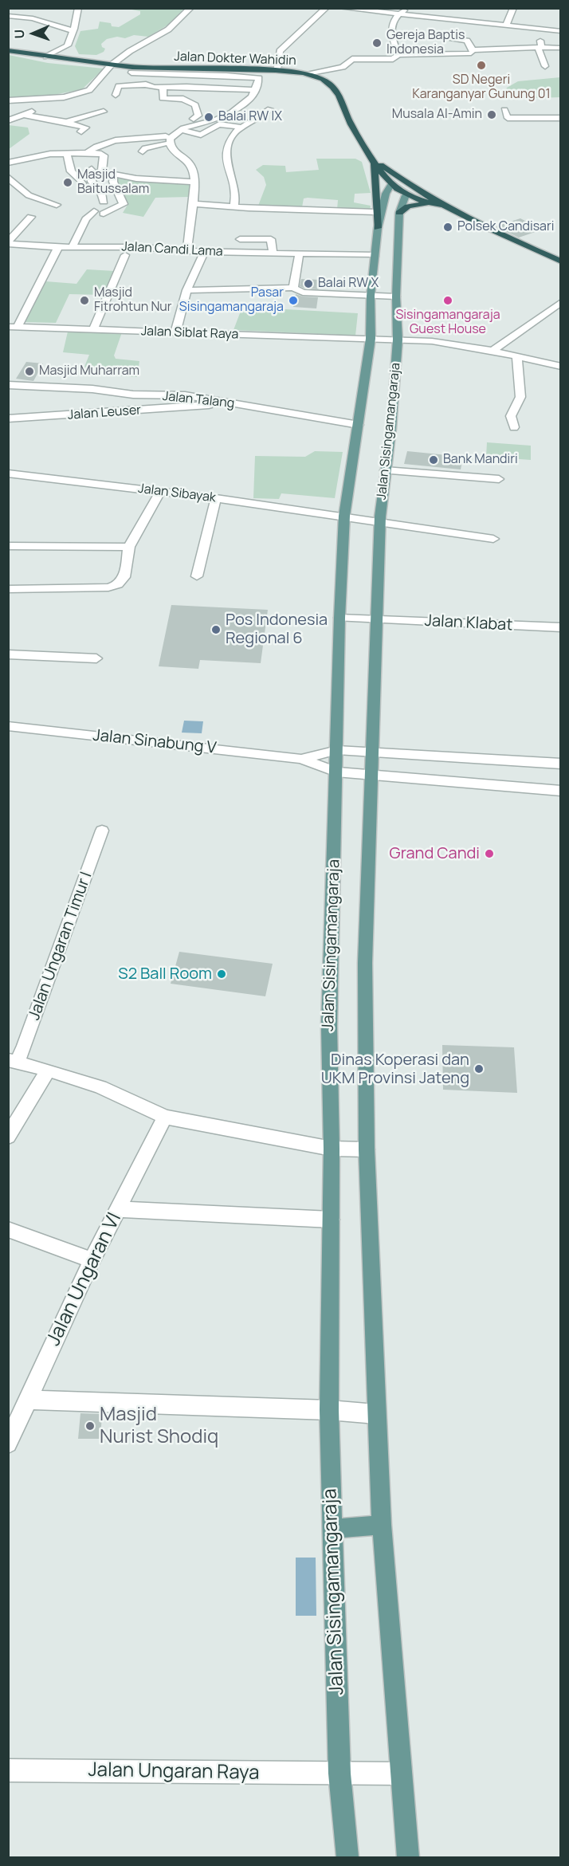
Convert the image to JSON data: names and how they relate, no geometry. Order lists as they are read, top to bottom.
{
  "streets": {
    "highway": ["Jalan Dokter Wahidin"],
    "main road": ["Jalan Sisingamangaraja"],
    "street": [
      "Jalan Candi Lama",
      "Jalan Siblat Raya",
      "Jalan Talang",
      "Jalan Leuser",
      "Jalan Sibayak",
      "Jalan Klabat",
      "Jalan Sinabung V",
      "Jalan Ungaran Timur I",
      "Jalan Ungaran VI",
      "Jalan Ungaran Raya"
    ]
  },
  "crossings": [
    ["Jalan Dokter Wahidin", "Jalan Sisingamangaraja"],
    ["Jalan Candi Lama", "Jalan Sisingamangaraja"],
    ["Jalan Siblat Raya", "Jalan Sisingamangaraja"],
    ["Jalan Talang", "Jalan Leuser"],
    ["Jalan Talang", "Jalan Sisingamangaraja"],
    ["Jalan Sisingamangaraja", "Jalan Sibayak"],
    ["Jalan Sisingamangaraja", "Jalan Klabat"],
    ["Jalan Sisingamangaraja", "Jalan Ungaran Raya"]
  ],
  "places": [
    "Gereja Baptis Indonesia",
    "SD Negeri Karanganyar Gunung 01",
    "Musala Al-Amin",
    "Balai RW IX",
    "Masjid Baitussalam",
    "Polsek Candisari",
    "Balai RW X",
    "Masjid Fitrohtun Nur",
    "Pasar Sisingamangaraja",
    "Sisingamangaraja Guest House",
    "Masjid Muharram",
    "Bank Mandiri",
    "Pos Indonesia Regional 6",
    "Grand Candi",
    "S2 Ball Room",
    "Dinas Koperasi dan UKM Provinsi Jateng",
    "Masjid Nurist Shodiq"
  ],
  "north": "left"
}
